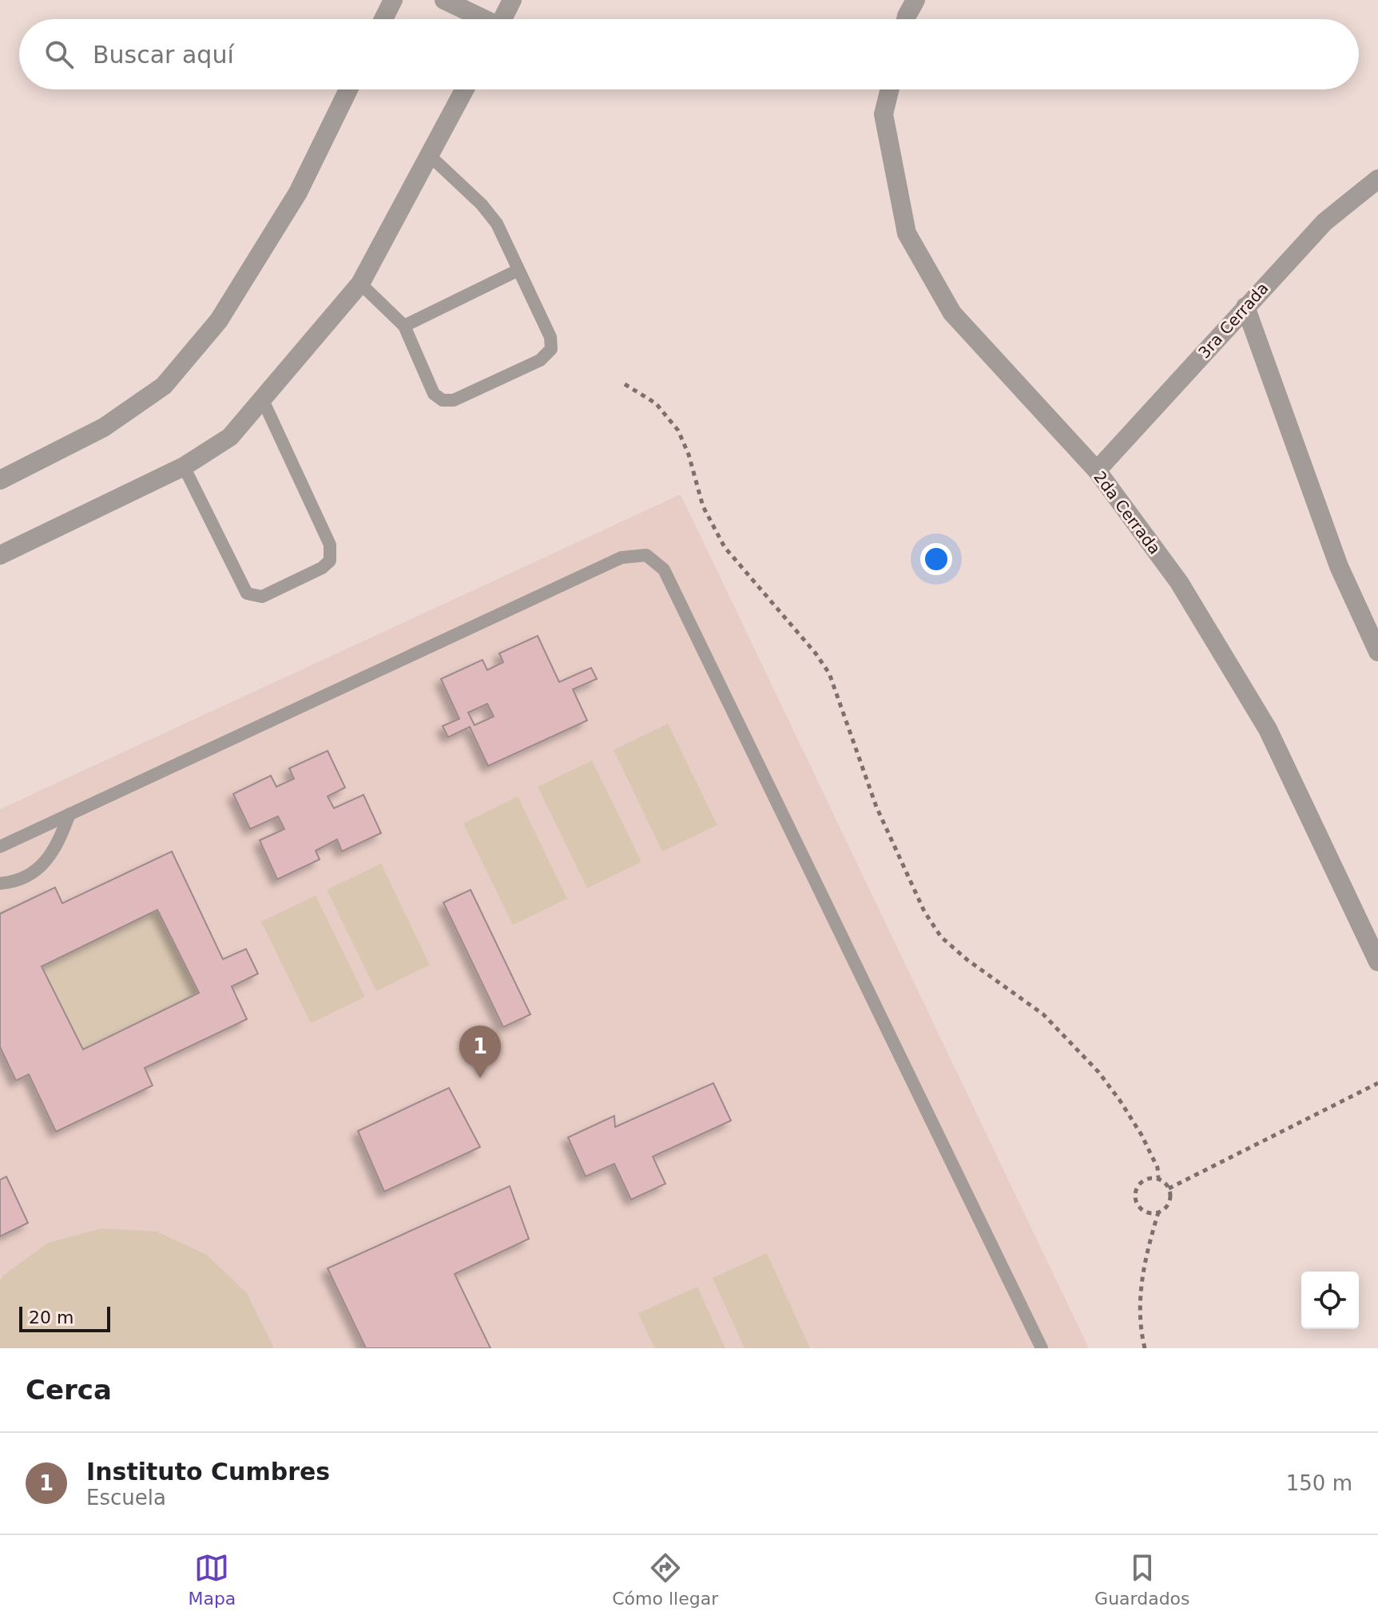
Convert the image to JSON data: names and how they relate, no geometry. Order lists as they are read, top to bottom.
{
  "streets": {
    "street": ["3ra Cerrada", "2da Cerrada"]
  },
  "crossings": [
    ["3ra Cerrada", "2da Cerrada"]
  ],
  "scale_bar": "20 m",
  "page": {
    "search": "Buscar aquí",
    "pins": "1",
    "scale": "20 m",
    "heading": "Cerca",
    "list": [
      {
        "mark": "1",
        "name": "Instituto Cumbres",
        "note": "Escuela",
        "value": "150 m"
      }
    ],
    "nav": ["Mapa", "Cómo llegar", "Guardados"]
  }
}
